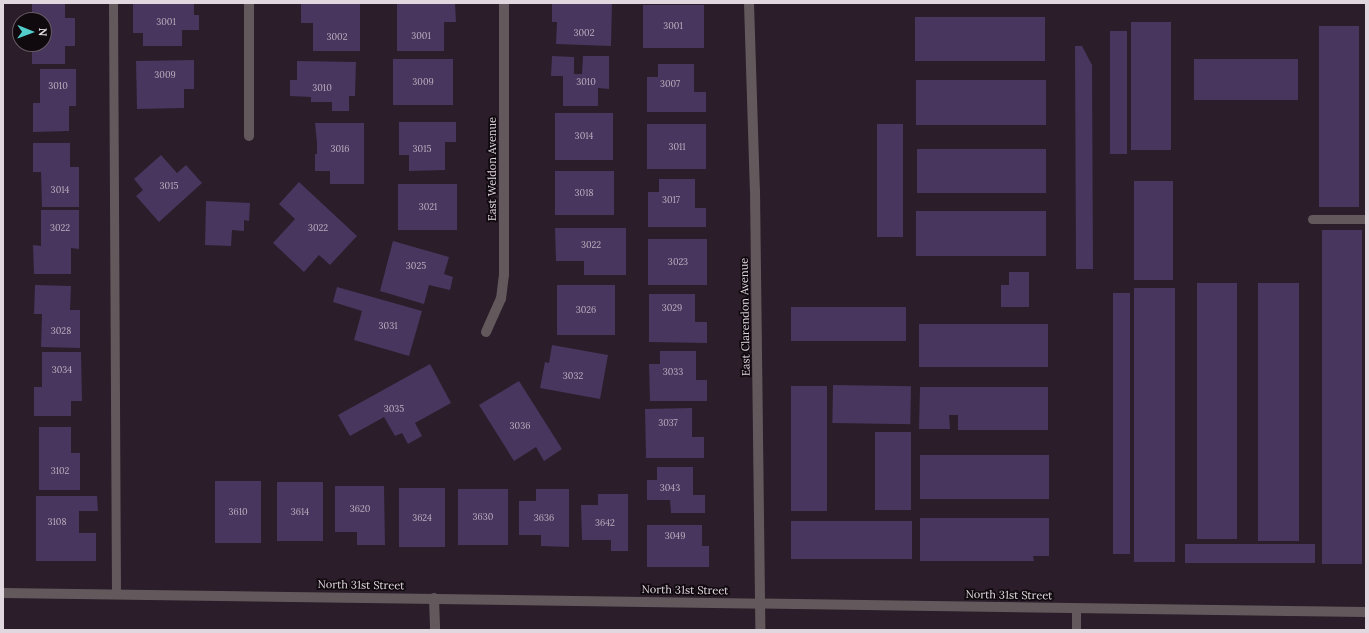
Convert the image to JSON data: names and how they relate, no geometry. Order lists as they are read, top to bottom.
{
  "streets": {
    "street": ["East Weldon Avenue", "East Clarendon Avenue", "North 31st Street"]
  },
  "crossings": [
    ["East Clarendon Avenue", "North 31st Street"]
  ],
  "house_numbers": [
    "3001",
    "3001",
    "3002",
    "3001",
    "3002",
    "3009",
    "3009",
    "3010",
    "3007",
    "3010",
    "3010",
    "3014",
    "3011",
    "3016",
    "3015",
    "3015",
    "3014",
    "3018",
    "3017",
    "3021",
    "3022",
    "3022",
    "3022",
    "3023",
    "3025",
    "3029",
    "3026",
    "3031",
    "3028",
    "3034",
    "3033",
    "3032",
    "3035",
    "3037",
    "3036",
    "3102",
    "3043",
    "3620",
    "3610",
    "3614",
    "3630",
    "3624",
    "3636",
    "3108",
    "3642",
    "3049"
  ],
  "north": "right"
}
